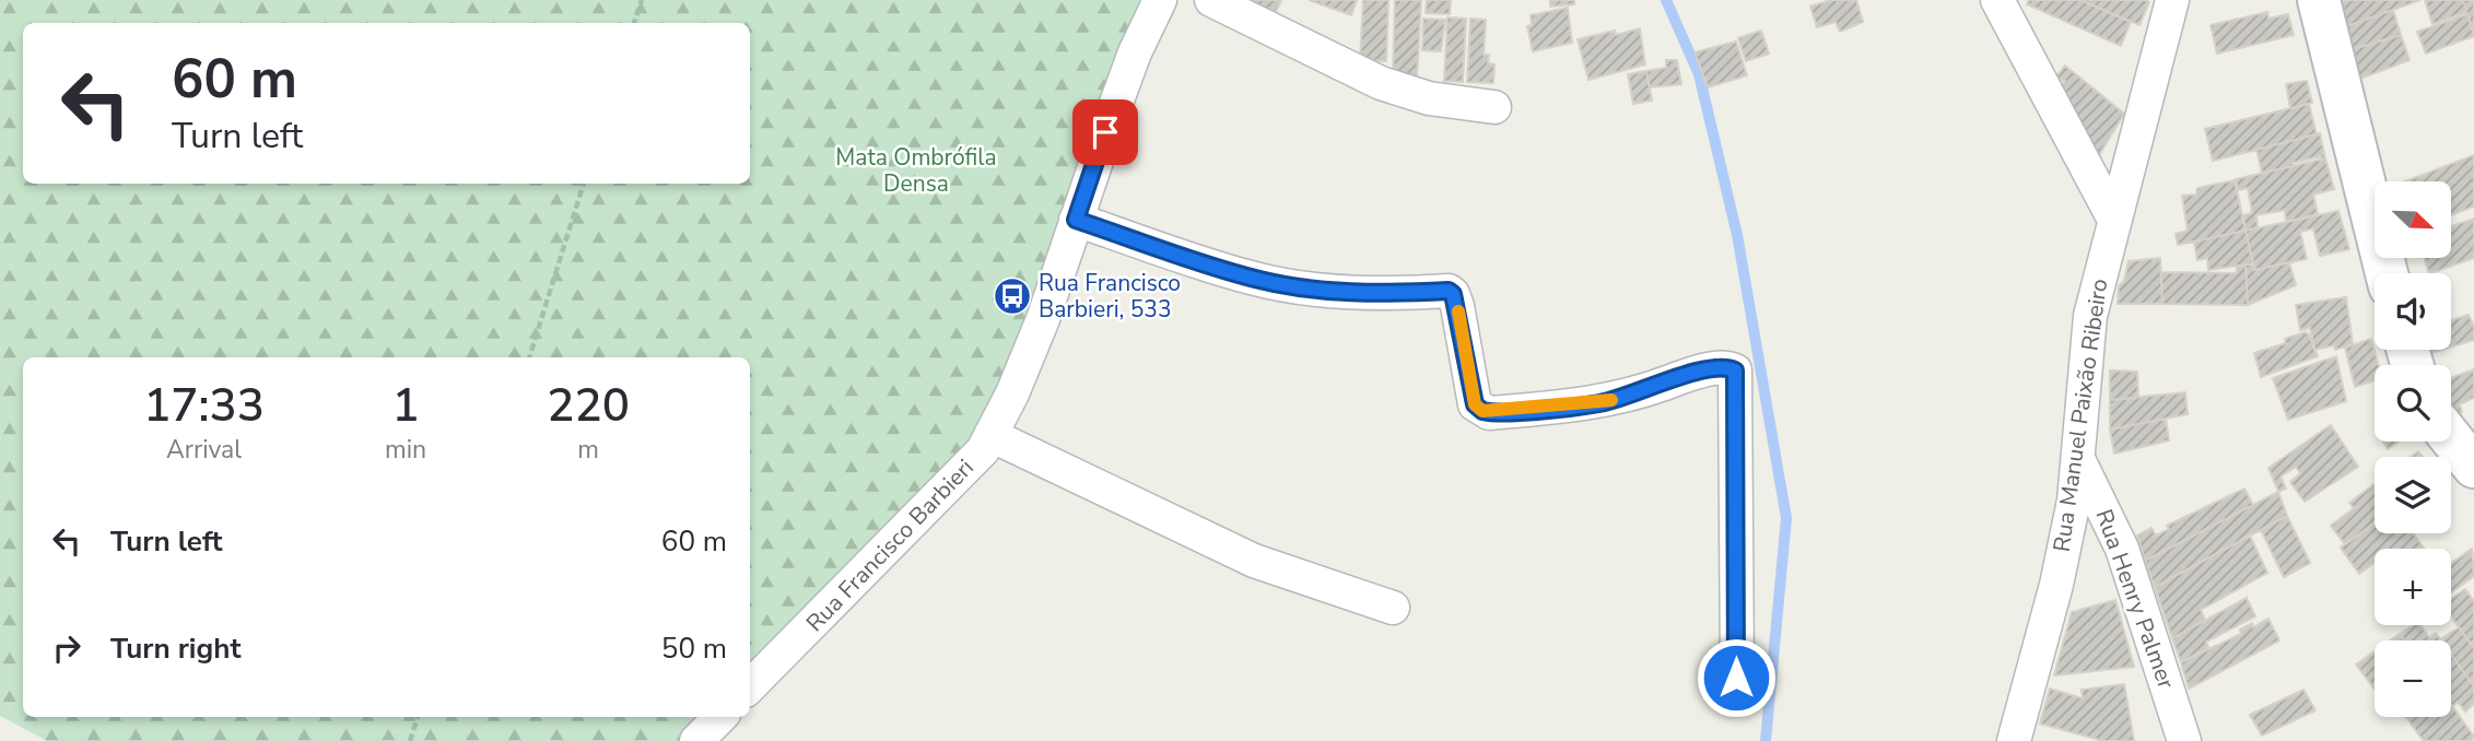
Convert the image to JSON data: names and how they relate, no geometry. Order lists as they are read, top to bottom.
{
  "streets": {
    "street": ["Rua Manuel Paixão Ribeiro", "Rua Francisco Barbieri", "Rua Henry Palmer"]
  },
  "crossings": [
    ["Rua Manuel Paixão Ribeiro", "Rua Henry Palmer"]
  ],
  "parks": ["Mata Ombrófila Densa"],
  "places": {
    "bus stop": ["Rua Francisco Barbieri, 533"]
  },
  "north": "bottom right",
  "page": {
    "turn": ["60 m", "Turn left"],
    "map_buttons": ["+", "−"],
    "eta": [
      "17:33",
      "Arrival",
      "1",
      "min",
      "220",
      "m"
    ],
    "list": [
      {
        "name": "Turn left",
        "value": "60 m"
      },
      {
        "name": "Turn right",
        "value": "50 m"
      }
    ]
  }
}
